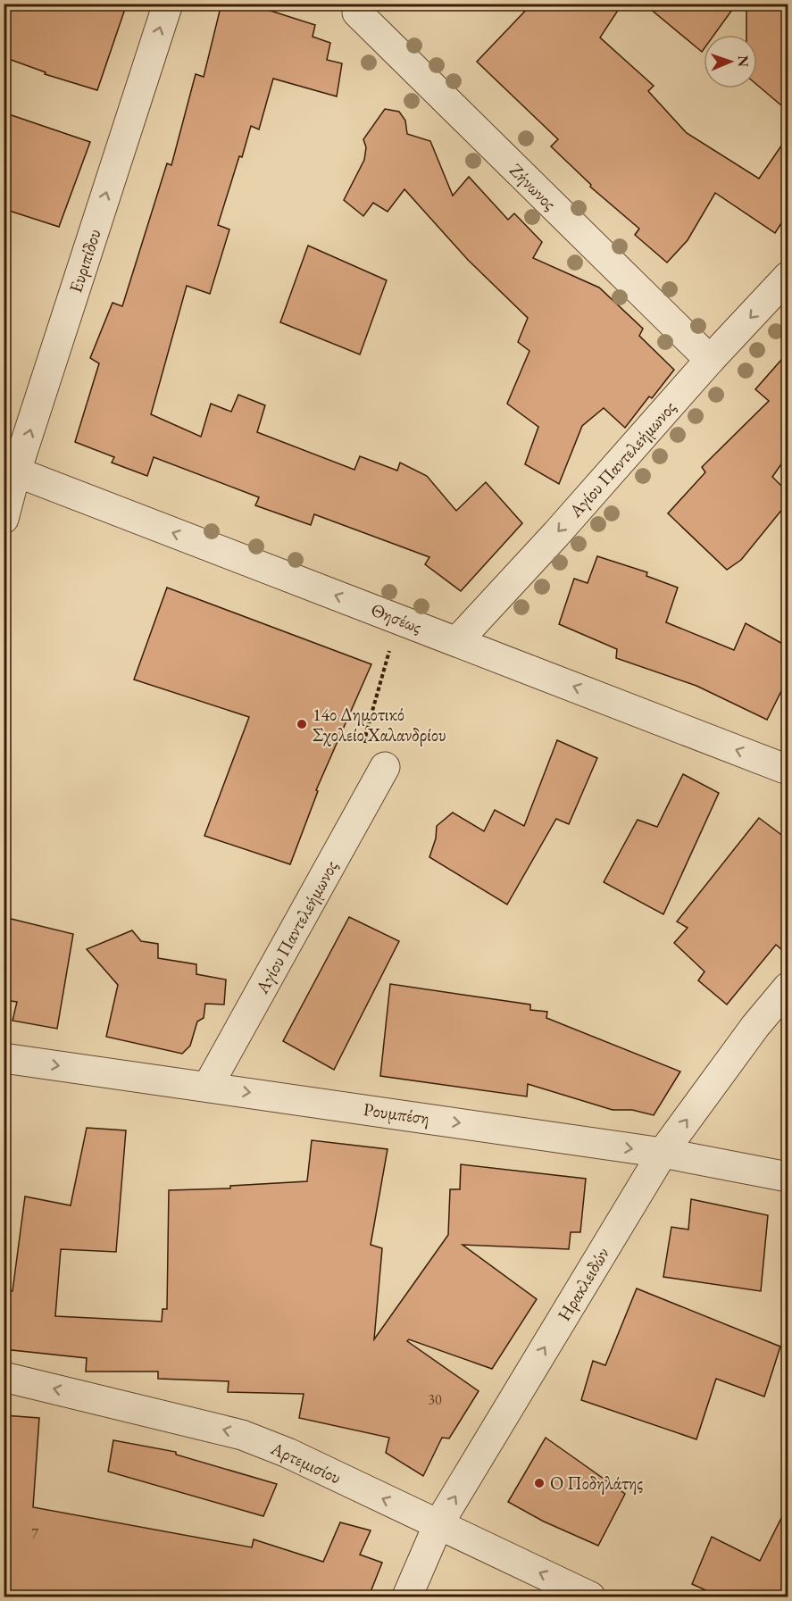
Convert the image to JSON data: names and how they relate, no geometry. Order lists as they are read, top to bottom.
{
  "streets": {
    "street": [
      "Ζήνωνος",
      "Ευριπίδου",
      "Αγίου Παντελεήμωνος",
      "Θησέως",
      "Ρουμπέση",
      "Ηρακλειδών",
      "Αρτεμισίου"
    ]
  },
  "crossings": [
    ["Ζήνωνος", "Αγίου Παντελεήμωνος"],
    ["Ευριπίδου", "Θησέως"],
    ["Αγίου Παντελεήμωνος", "Θησέως"],
    ["Αγίου Παντελεήμωνος", "Ρουμπέση"],
    ["Ρουμπέση", "Ηρακλειδών"],
    ["Ηρακλειδών", "Αρτεμισίου"]
  ],
  "one_way": [
    "Ευριπίδου",
    "Αγίου Παντελεήμωνος",
    "Θησέως",
    "Ρουμπέση",
    "Ηρακλειδών",
    "Αρτεμισίου"
  ],
  "places": ["14ο Δημοτικό Σχολείο Χαλανδρίου", "Ο Ποδηλάτης"],
  "house_numbers": ["30", "7"],
  "north": "right"
}
